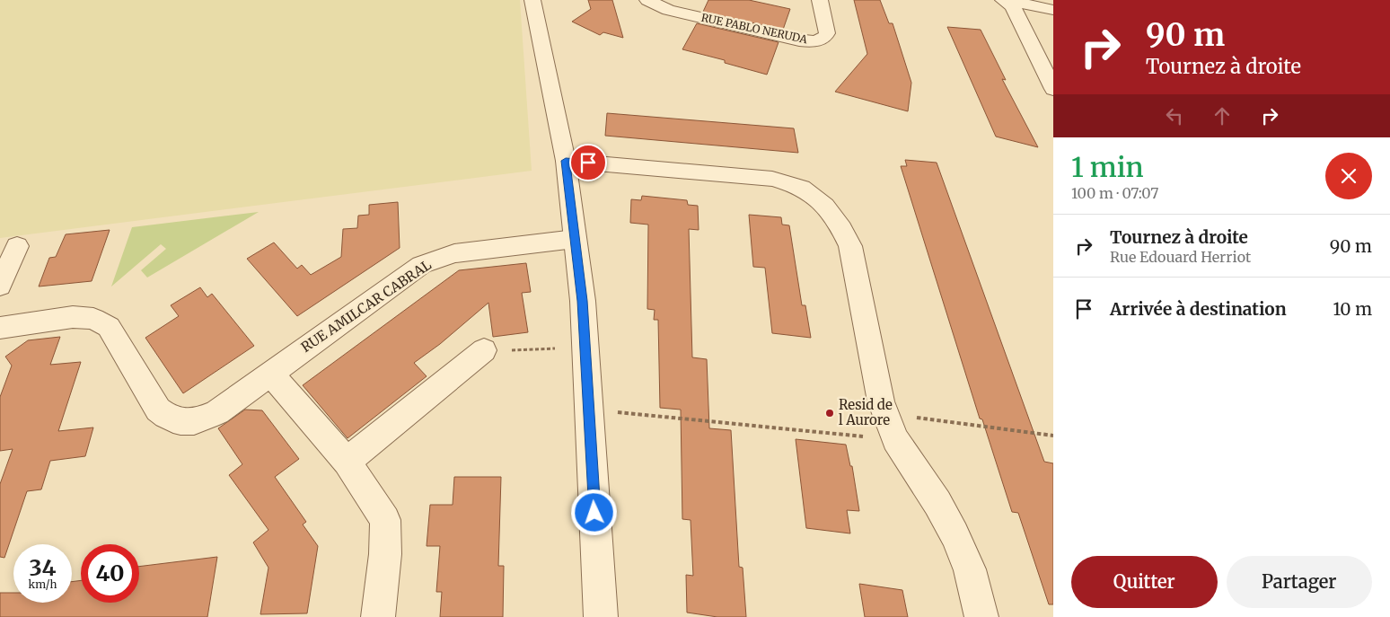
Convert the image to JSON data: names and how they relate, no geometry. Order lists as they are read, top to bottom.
{
  "streets": {
    "street": ["RUE PABLO NERUDA", "RUE AMILCAR CABRAL"]
  },
  "places": ["Resid de l Aurore"],
  "page": {
    "turn": ["90 m", "Tournez à droite"],
    "heading": ["1 min", "100 m · 07:07"],
    "list": [
      {
        "name": "Tournez à droite",
        "note": "Rue Edouard Herriot",
        "value": "90 m"
      },
      {
        "name": "Arrivée à destination",
        "value": "10 m"
      }
    ],
    "speed": "34 km/h",
    "limit": "40",
    "buttons": ["Quitter", "Partager"]
  }
}
